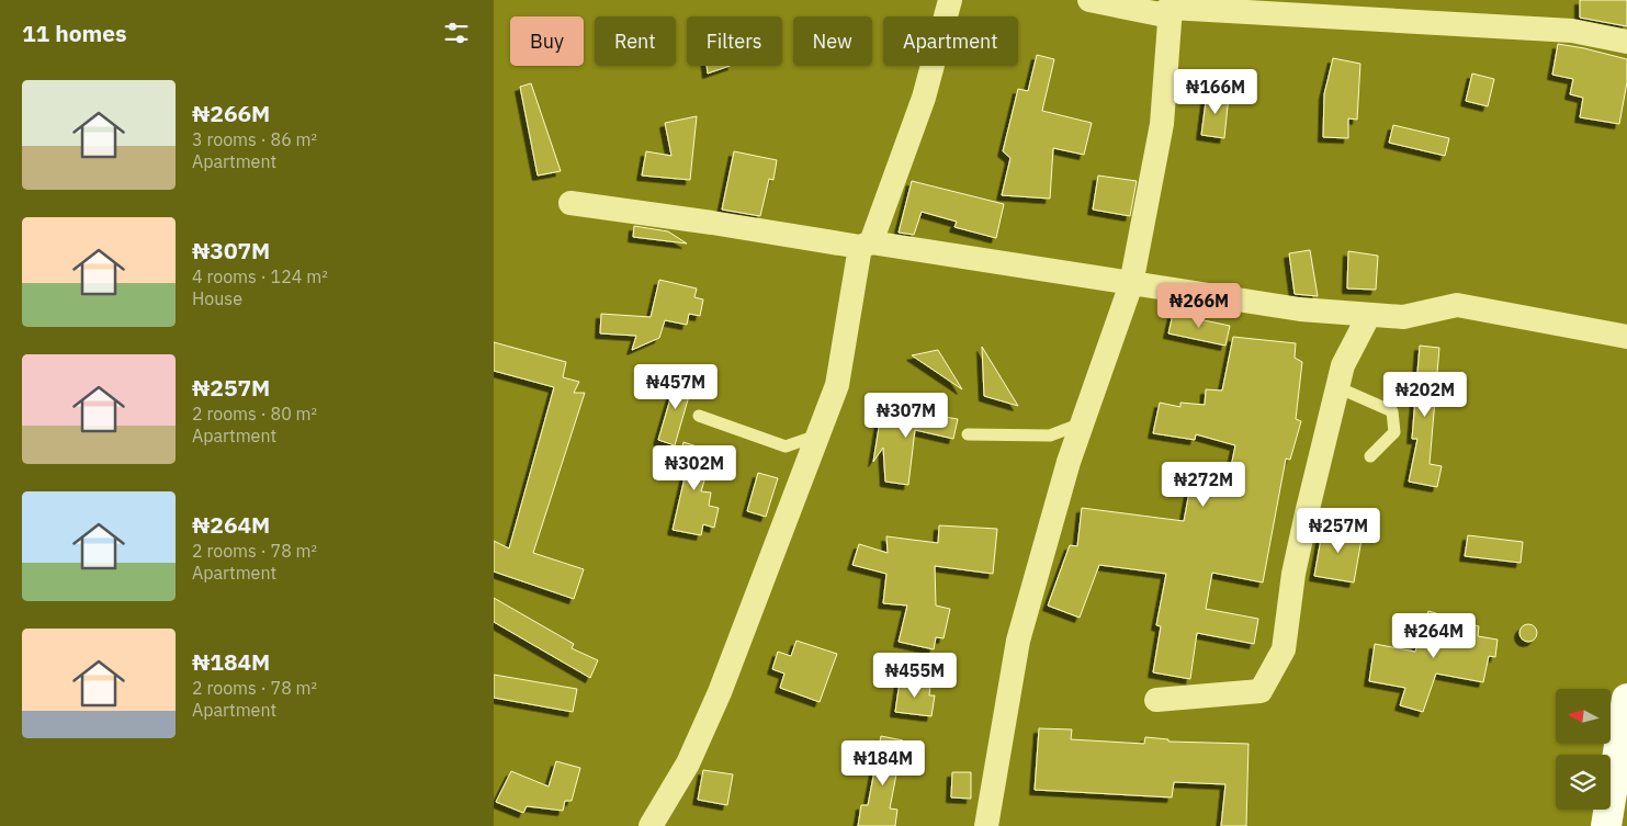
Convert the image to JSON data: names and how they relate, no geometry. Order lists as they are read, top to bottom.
{
  "north": "left",
  "page": {
    "heading": "11 homes",
    "chip": [
      "Buy",
      "Rent",
      "Filters",
      "New",
      "Apartment"
    ],
    "list": [
      {
        "name": "₦266M",
        "note": "3 rooms · 86 m² · Apartment"
      },
      {
        "name": "₦307M",
        "note": "4 rooms · 124 m² · House"
      },
      {
        "name": "₦257M",
        "note": "2 rooms · 80 m² · Apartment"
      },
      {
        "name": "₦264M",
        "note": "2 rooms · 78 m² · Apartment"
      },
      {
        "name": "₦184M",
        "note": "2 rooms · 78 m² · Apartment"
      }
    ],
    "price": [
      "₦166M",
      "₦266M",
      "₦457M",
      "₦202M",
      "₦307M",
      "₦302M",
      "₦272M",
      "₦257M",
      "₦264M",
      "₦455M",
      "₦184M"
    ]
  }
}
